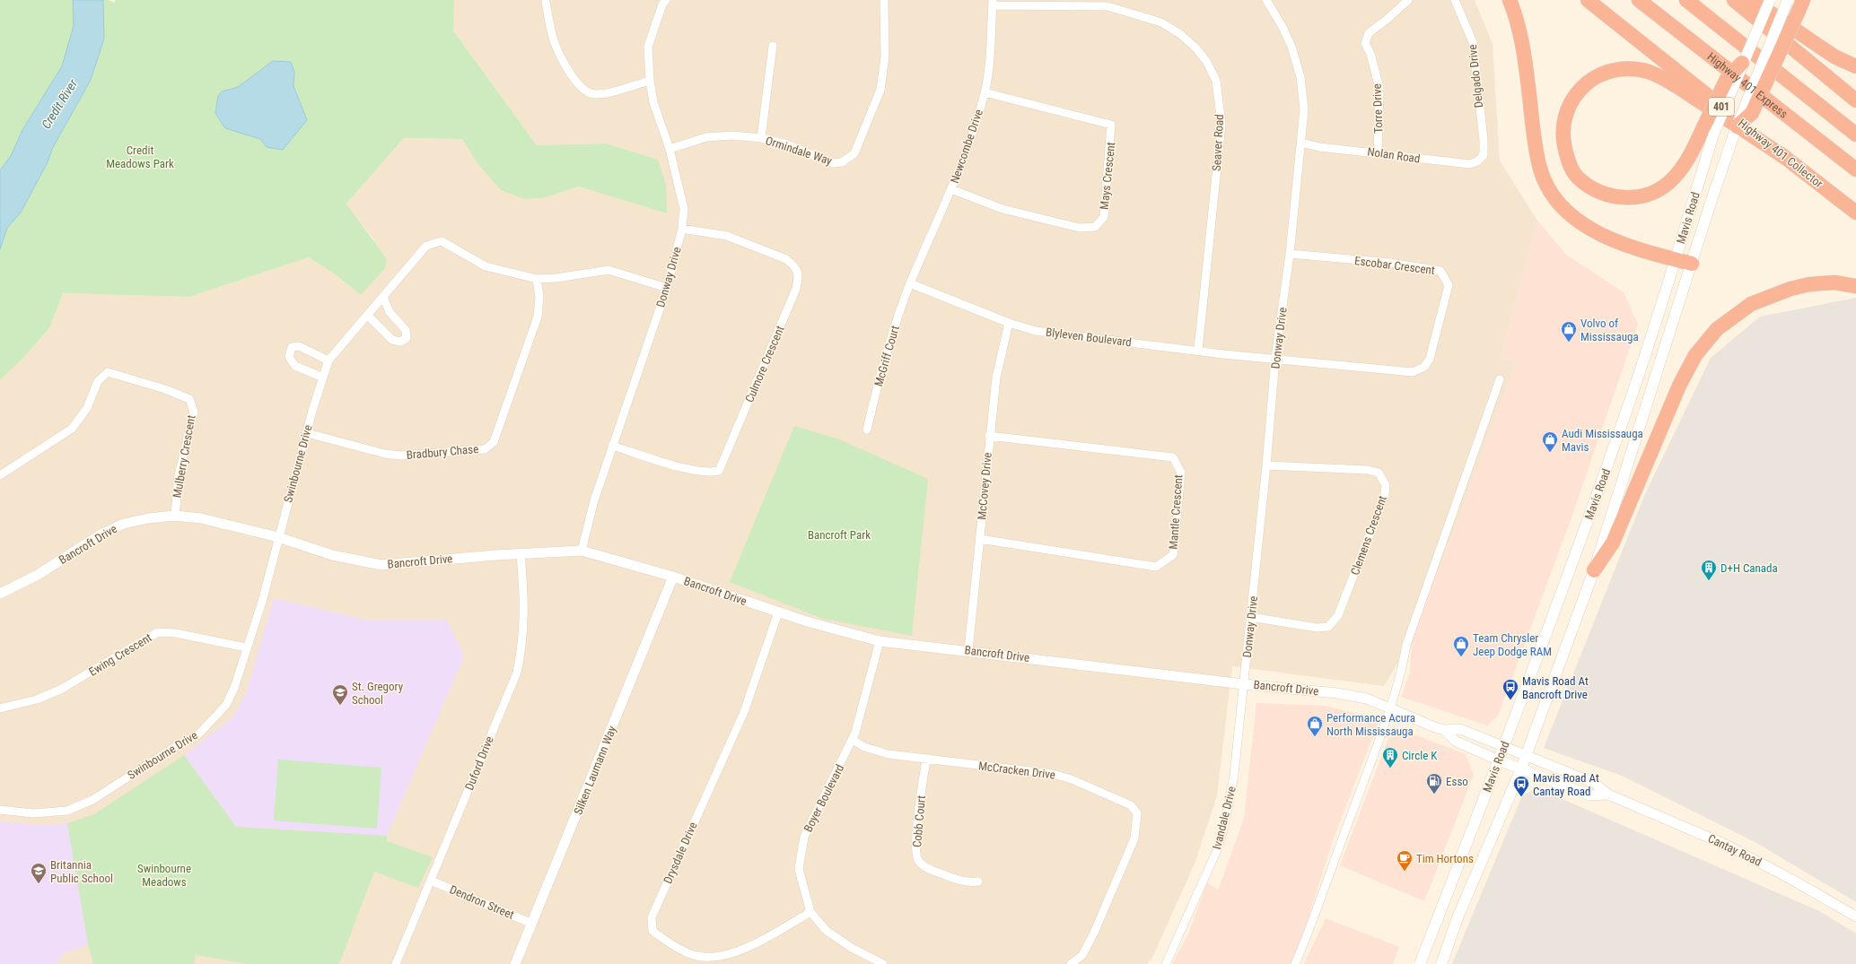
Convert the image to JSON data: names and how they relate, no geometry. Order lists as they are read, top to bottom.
{
  "streets": {
    "highway": ["Highway 401 Express", "401", "Highway 401 Collector"],
    "main road": ["Mavis Road"],
    "street": [
      "Delgado Drive",
      "Torre Drive",
      "Seaver Road",
      "Newcombe Drive",
      "Ormindale Way",
      "Nolan Road",
      "Mays Crescent",
      "Escobar Crescent",
      "Donway Drive",
      "Blyleven Boulevard",
      "McGriff Court",
      "Culmore Crescent",
      "Bradbury Chase",
      "Mulberry Crescent",
      "Swinbourne Drive",
      "McCovey Drive",
      "Mantle Crescent",
      "Clemens Crescent",
      "Bancroft Drive",
      "Ewing Crescent",
      "Duford Drive",
      "Silken Laumann Way",
      "McCracken Drive",
      "Boyer Boulevard",
      "Ivandale Drive",
      "Cobb Court",
      "Cantay Road",
      "Drysdale Drive",
      "Dendron Street"
    ]
  },
  "crossings": [
    ["Delgado Drive", "Nolan Road"],
    ["Torre Drive", "Nolan Road"],
    ["Seaver Road", "Newcombe Drive"],
    ["Seaver Road", "Blyleven Boulevard"],
    ["Newcombe Drive", "Mays Crescent"],
    ["Newcombe Drive", "Blyleven Boulevard"],
    ["Newcombe Drive", "McGriff Court"],
    ["Ormindale Way", "Donway Drive"],
    ["Nolan Road", "Donway Drive"],
    ["Mavis Road", "Bancroft Drive"],
    ["Mavis Road", "Cantay Road"],
    ["Escobar Crescent", "Donway Drive"],
    ["Escobar Crescent", "Blyleven Boulevard"],
    ["Donway Drive", "Blyleven Boulevard"],
    ["Donway Drive", "Culmore Crescent"],
    ["Donway Drive", "Swinbourne Drive"],
    ["Donway Drive", "Clemens Crescent"],
    ["Donway Drive", "Bancroft Drive"],
    ["Donway Drive", "Ivandale Drive"],
    ["Blyleven Boulevard", "McGriff Court"],
    ["Blyleven Boulevard", "McCovey Drive"],
    ["Bradbury Chase", "Swinbourne Drive"],
    ["Mulberry Crescent", "Bancroft Drive"],
    ["Swinbourne Drive", "Bancroft Drive"],
    ["Swinbourne Drive", "Ewing Crescent"],
    ["McCovey Drive", "Mantle Crescent"],
    ["McCovey Drive", "Bancroft Drive"],
    ["Bancroft Drive", "Duford Drive"],
    ["Bancroft Drive", "Silken Laumann Way"],
    ["Bancroft Drive", "Boyer Boulevard"],
    ["Bancroft Drive", "Ivandale Drive"],
    ["Bancroft Drive", "Cantay Road"],
    ["Bancroft Drive", "Drysdale Drive"],
    ["Duford Drive", "Dendron Street"],
    ["Silken Laumann Way", "Dendron Street"],
    ["McCracken Drive", "Boyer Boulevard"],
    ["McCracken Drive", "Cobb Court"],
    ["Boyer Boulevard", "Drysdale Drive"]
  ],
  "water": ["Credit River"],
  "parks": ["Credit Meadows Park", "Bancroft Park", "Swinbourne Meadows"],
  "places": {
    "shop": [
      "Volvo of Mississauga",
      "Audi Mississauga Mavis",
      "Team Chrysler Jeep Dodge RAM",
      "Performance Acura North Mississauga"
    ],
    "building": ["D+H Canada", "Circle K"],
    "bus stop": ["Mavis Road At Bancroft Drive", "Mavis Road At Cantay Road"],
    "school or university": ["St. Gregory School", "Britannia Public School"],
    "fuel station": ["Esso"],
    "cafe": ["Tim Hortons"]
  }
}
